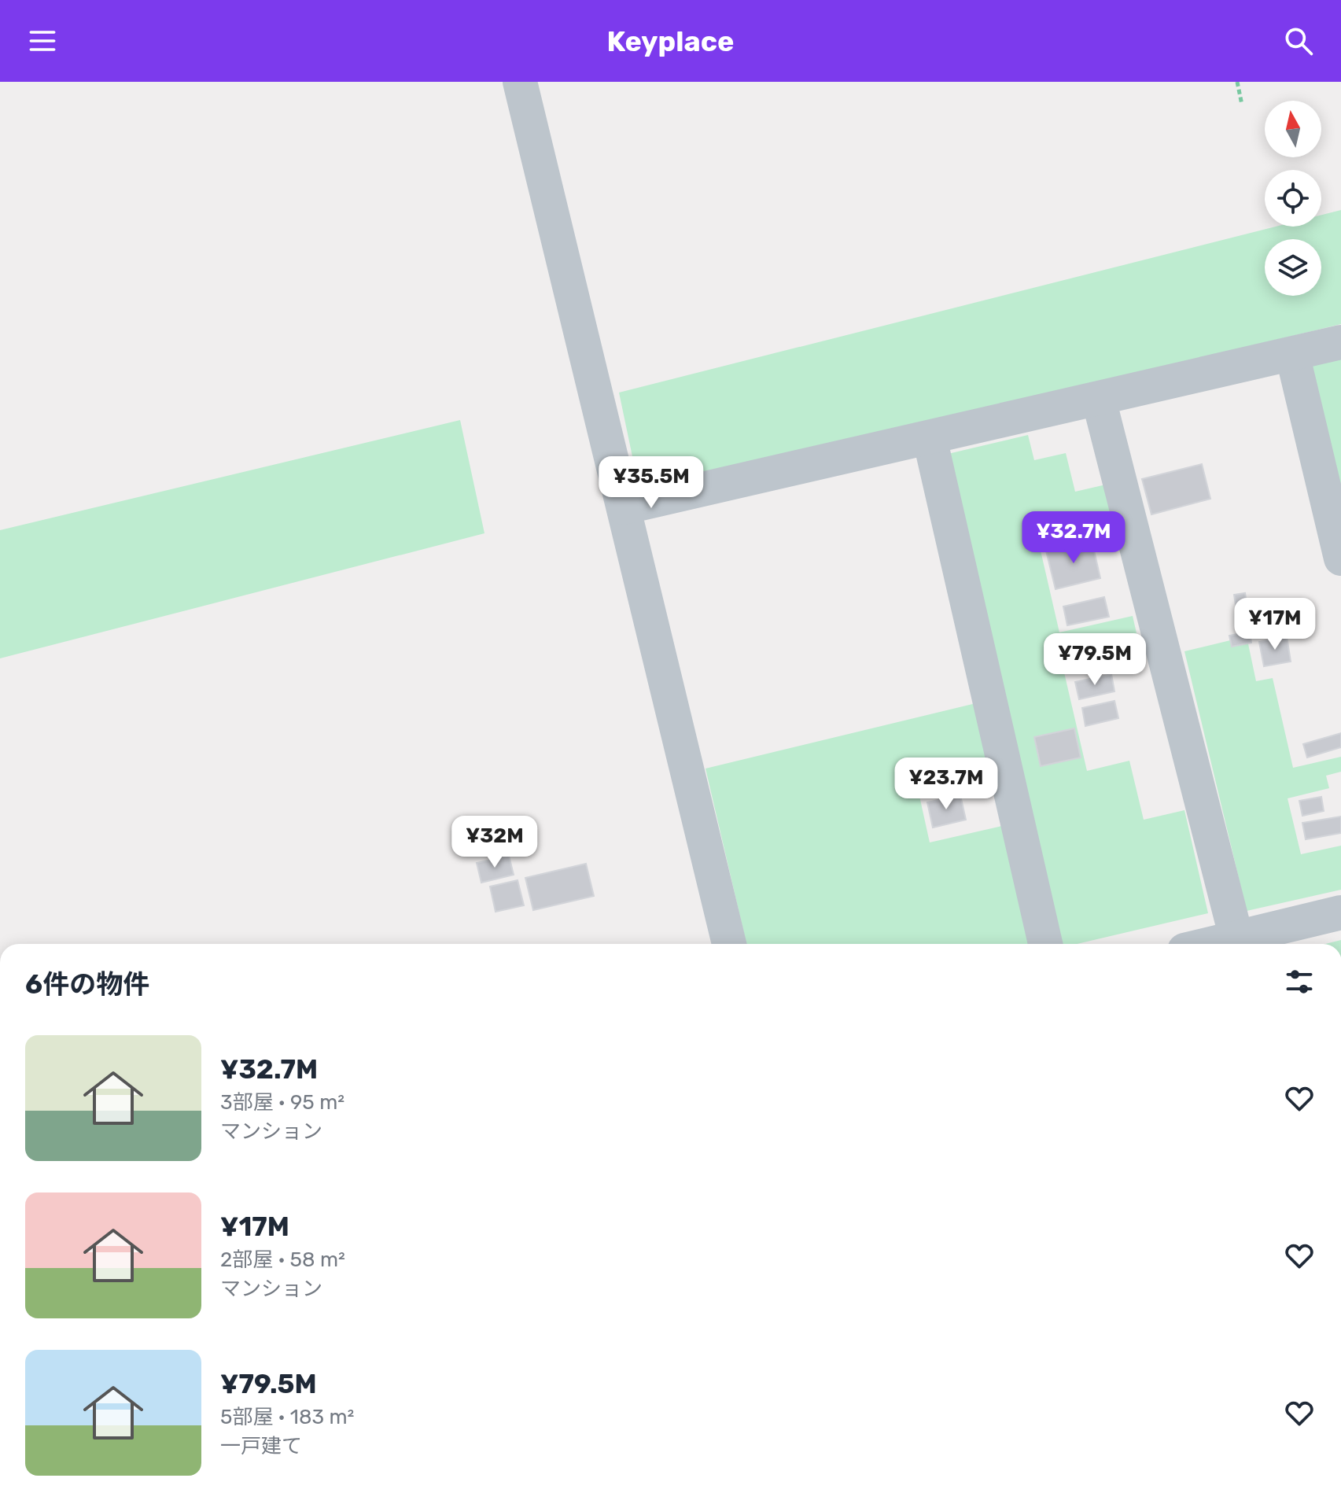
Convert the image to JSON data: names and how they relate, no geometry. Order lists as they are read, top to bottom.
{
  "north": "top",
  "page": {
    "header": "Keyplace",
    "price": [
      "¥35.5M",
      "¥32.7M",
      "¥17M",
      "¥79.5M",
      "¥23.7M",
      "¥32M"
    ],
    "heading": "6件の物件",
    "list": [
      {
        "name": "¥32.7M",
        "note": "3部屋 · 95 m² · マンション"
      },
      {
        "name": "¥17M",
        "note": "2部屋 · 58 m² · マンション"
      },
      {
        "name": "¥79.5M",
        "note": "5部屋 · 183 m² · 一戸建て"
      }
    ]
  }
}
